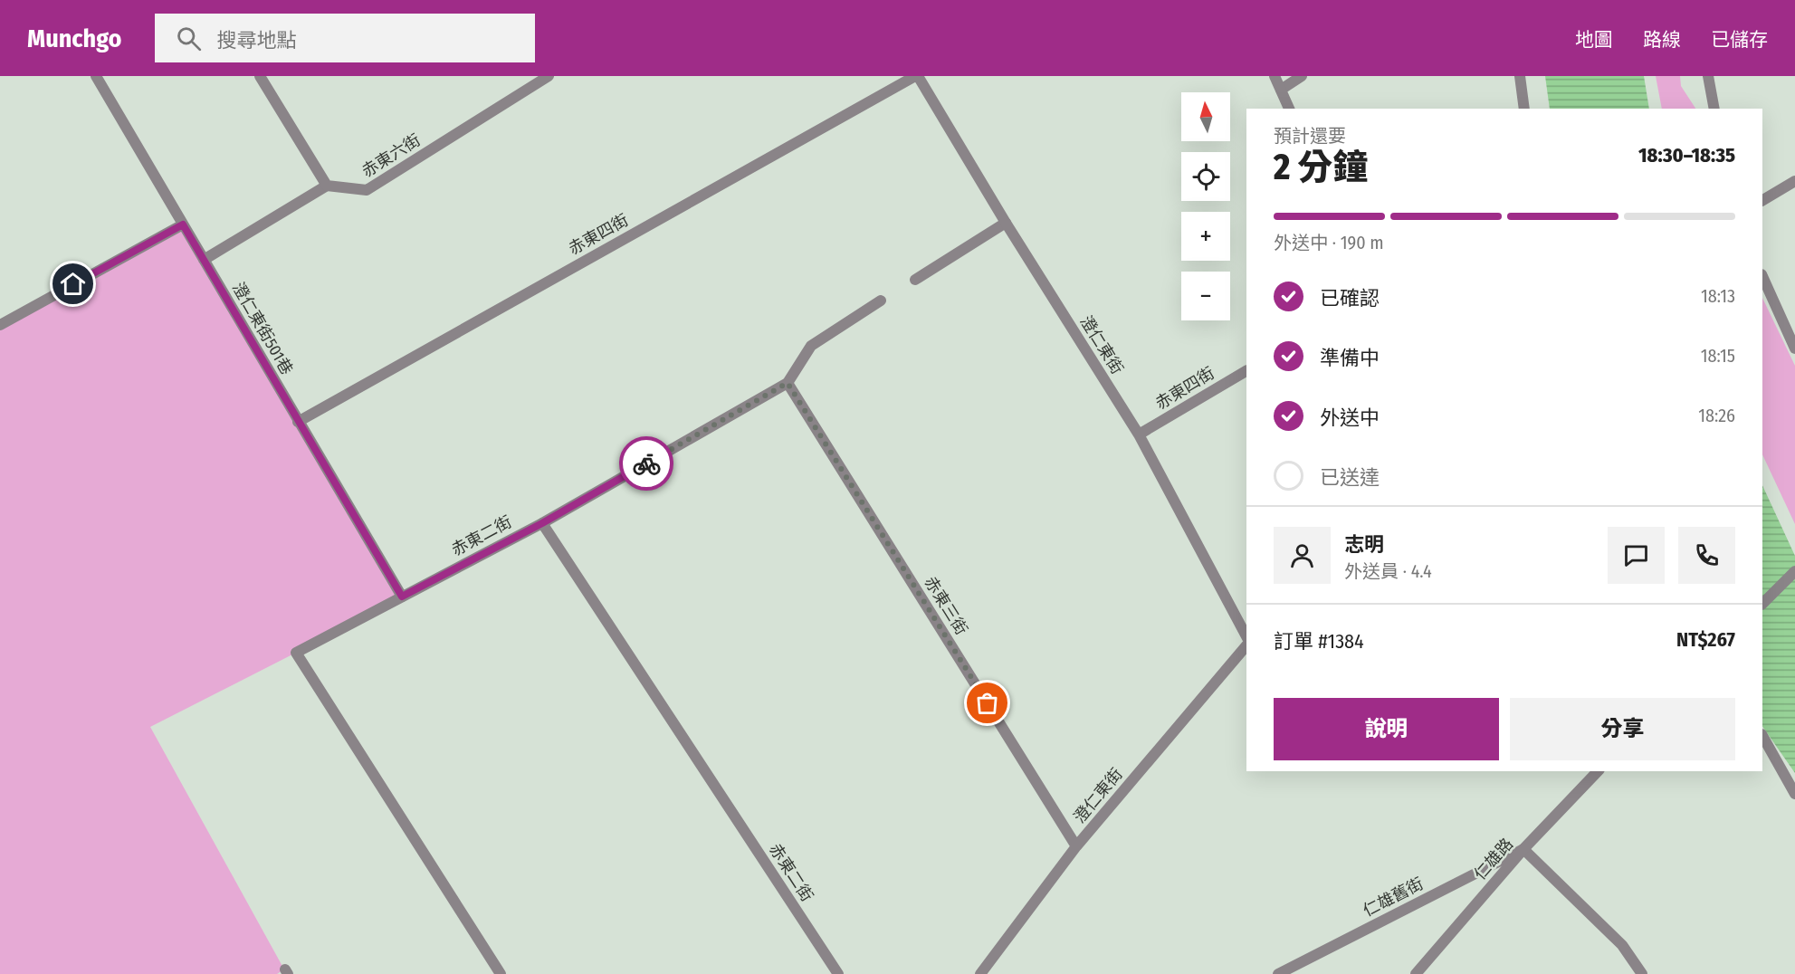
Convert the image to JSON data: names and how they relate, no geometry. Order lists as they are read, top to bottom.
{
  "streets": {
    "street": [
      "赤東六街",
      "赤東四街",
      "澄仁東街501巷",
      "澄仁東街",
      "赤東二街",
      "赤東三街",
      "仁雄路",
      "仁雄舊街"
    ]
  },
  "crossings": [
    ["赤東四街", "澄仁東街501巷"],
    ["赤東四街", "澄仁東街"],
    ["澄仁東街501巷", "赤東二街"],
    ["澄仁東街", "赤東三街"],
    ["仁雄路", "仁雄舊街"]
  ],
  "north": "top",
  "page": {
    "header": "Munchgo",
    "search": "搜尋地點",
    "nav": ["地圖", "路線", "已儲存"],
    "map_buttons": ["+", "−"],
    "heading": ["2 分鐘", "預計還要", "18:30–18:35"],
    "panel": [
      "志明",
      "外送員 · 4.4",
      "訂單 #1384",
      "NT$267"
    ],
    "bar": "外送中 · 190 m",
    "list": [
      ["已確認", "18:13"],
      ["準備中", "18:15"],
      ["外送中", "18:26"],
      "已送達"
    ],
    "buttons": ["說明", "分享"]
  }
}
